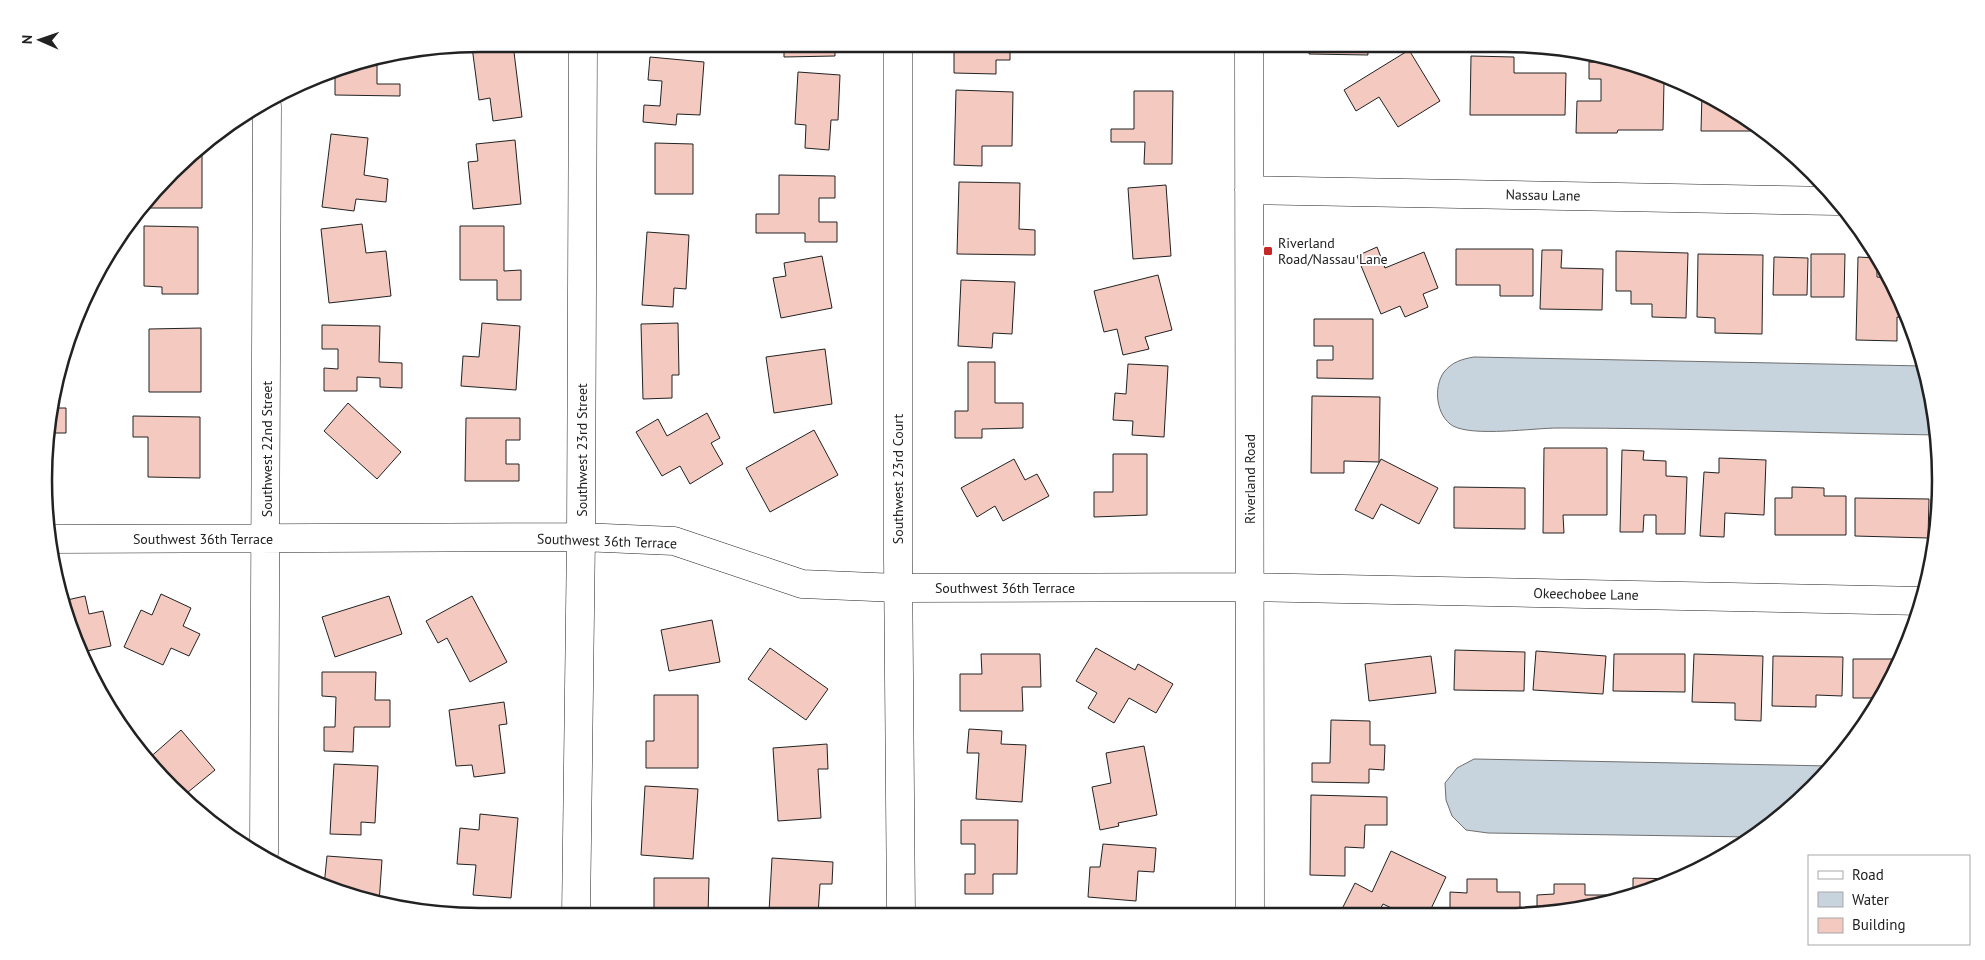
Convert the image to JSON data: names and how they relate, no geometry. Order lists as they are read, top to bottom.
{
  "streets": {
    "street": [
      "Nassau Lane",
      "Southwest 22nd Street",
      "Southwest 23rd Street",
      "Southwest 23rd Court",
      "Riverland Road",
      "Southwest 36th Terrace",
      "Okeechobee Lane"
    ]
  },
  "crossings": [
    ["Nassau Lane", "Riverland Road"],
    ["Southwest 22nd Street", "Southwest 36th Terrace"],
    ["Southwest 23rd Street", "Southwest 36th Terrace"],
    ["Southwest 23rd Court", "Southwest 36th Terrace"],
    ["Riverland Road", "Southwest 36th Terrace"],
    ["Riverland Road", "Okeechobee Lane"],
    ["Southwest 36th Terrace", "Okeechobee Lane"]
  ],
  "places": {
    "transit": ["Riverland Road/Nassau Lane"]
  },
  "legend": ["Road", "Water", "Building"],
  "north": "left"
}
